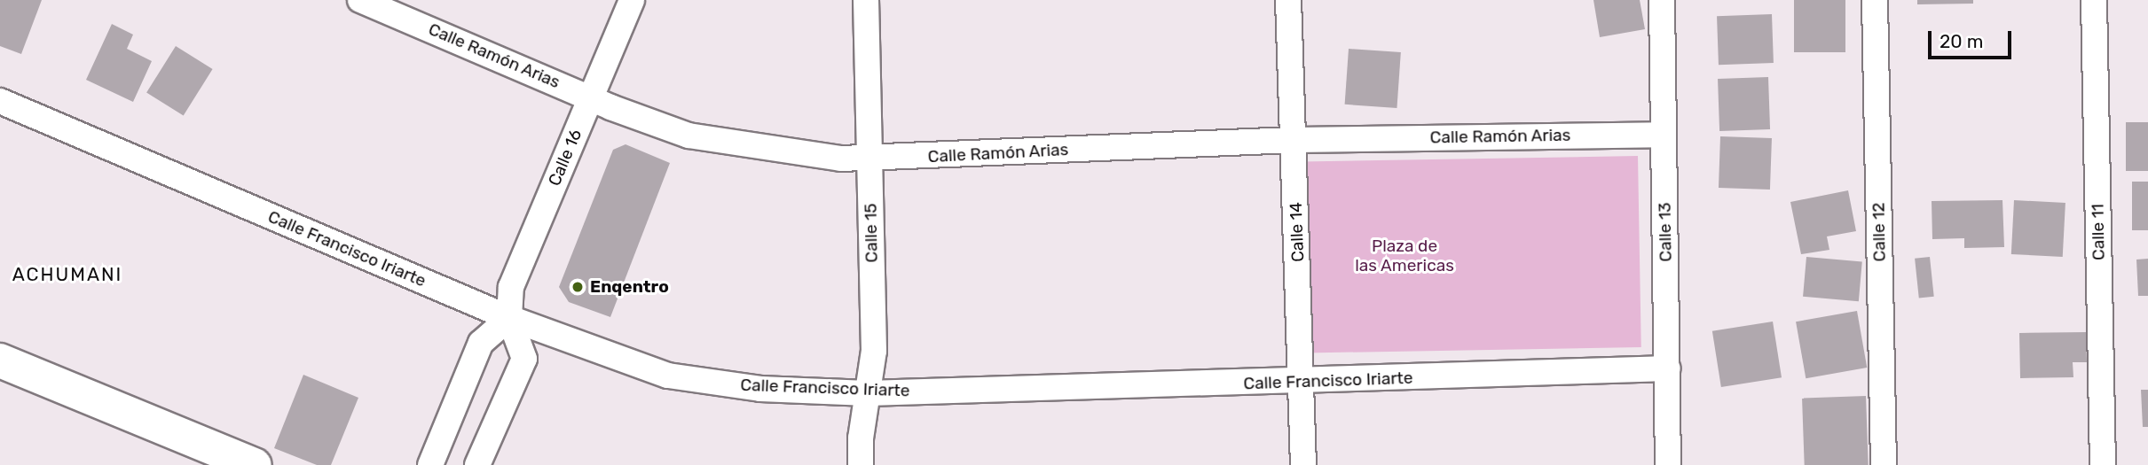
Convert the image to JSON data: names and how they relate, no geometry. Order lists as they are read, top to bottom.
{
  "streets": {
    "street": [
      "Calle Ramón Arias",
      "Calle 16",
      "Calle 14",
      "Calle 13",
      "Calle 12",
      "Calle 11",
      "Calle 15",
      "Calle Francisco Iriarte"
    ]
  },
  "crossings": [
    ["Calle Ramón Arias", "Calle 16"],
    ["Calle Ramón Arias", "Calle 14"],
    ["Calle Ramón Arias", "Calle 13"],
    ["Calle Ramón Arias", "Calle 15"],
    ["Calle 16", "Calle Francisco Iriarte"],
    ["Calle 14", "Calle Francisco Iriarte"],
    ["Calle 13", "Calle Francisco Iriarte"],
    ["Calle 15", "Calle Francisco Iriarte"]
  ],
  "districts": ["ACHUMANI"],
  "parks": ["Plaza de las Americas"],
  "places": ["Enqentro"],
  "scale_bar": "20 m"
}
